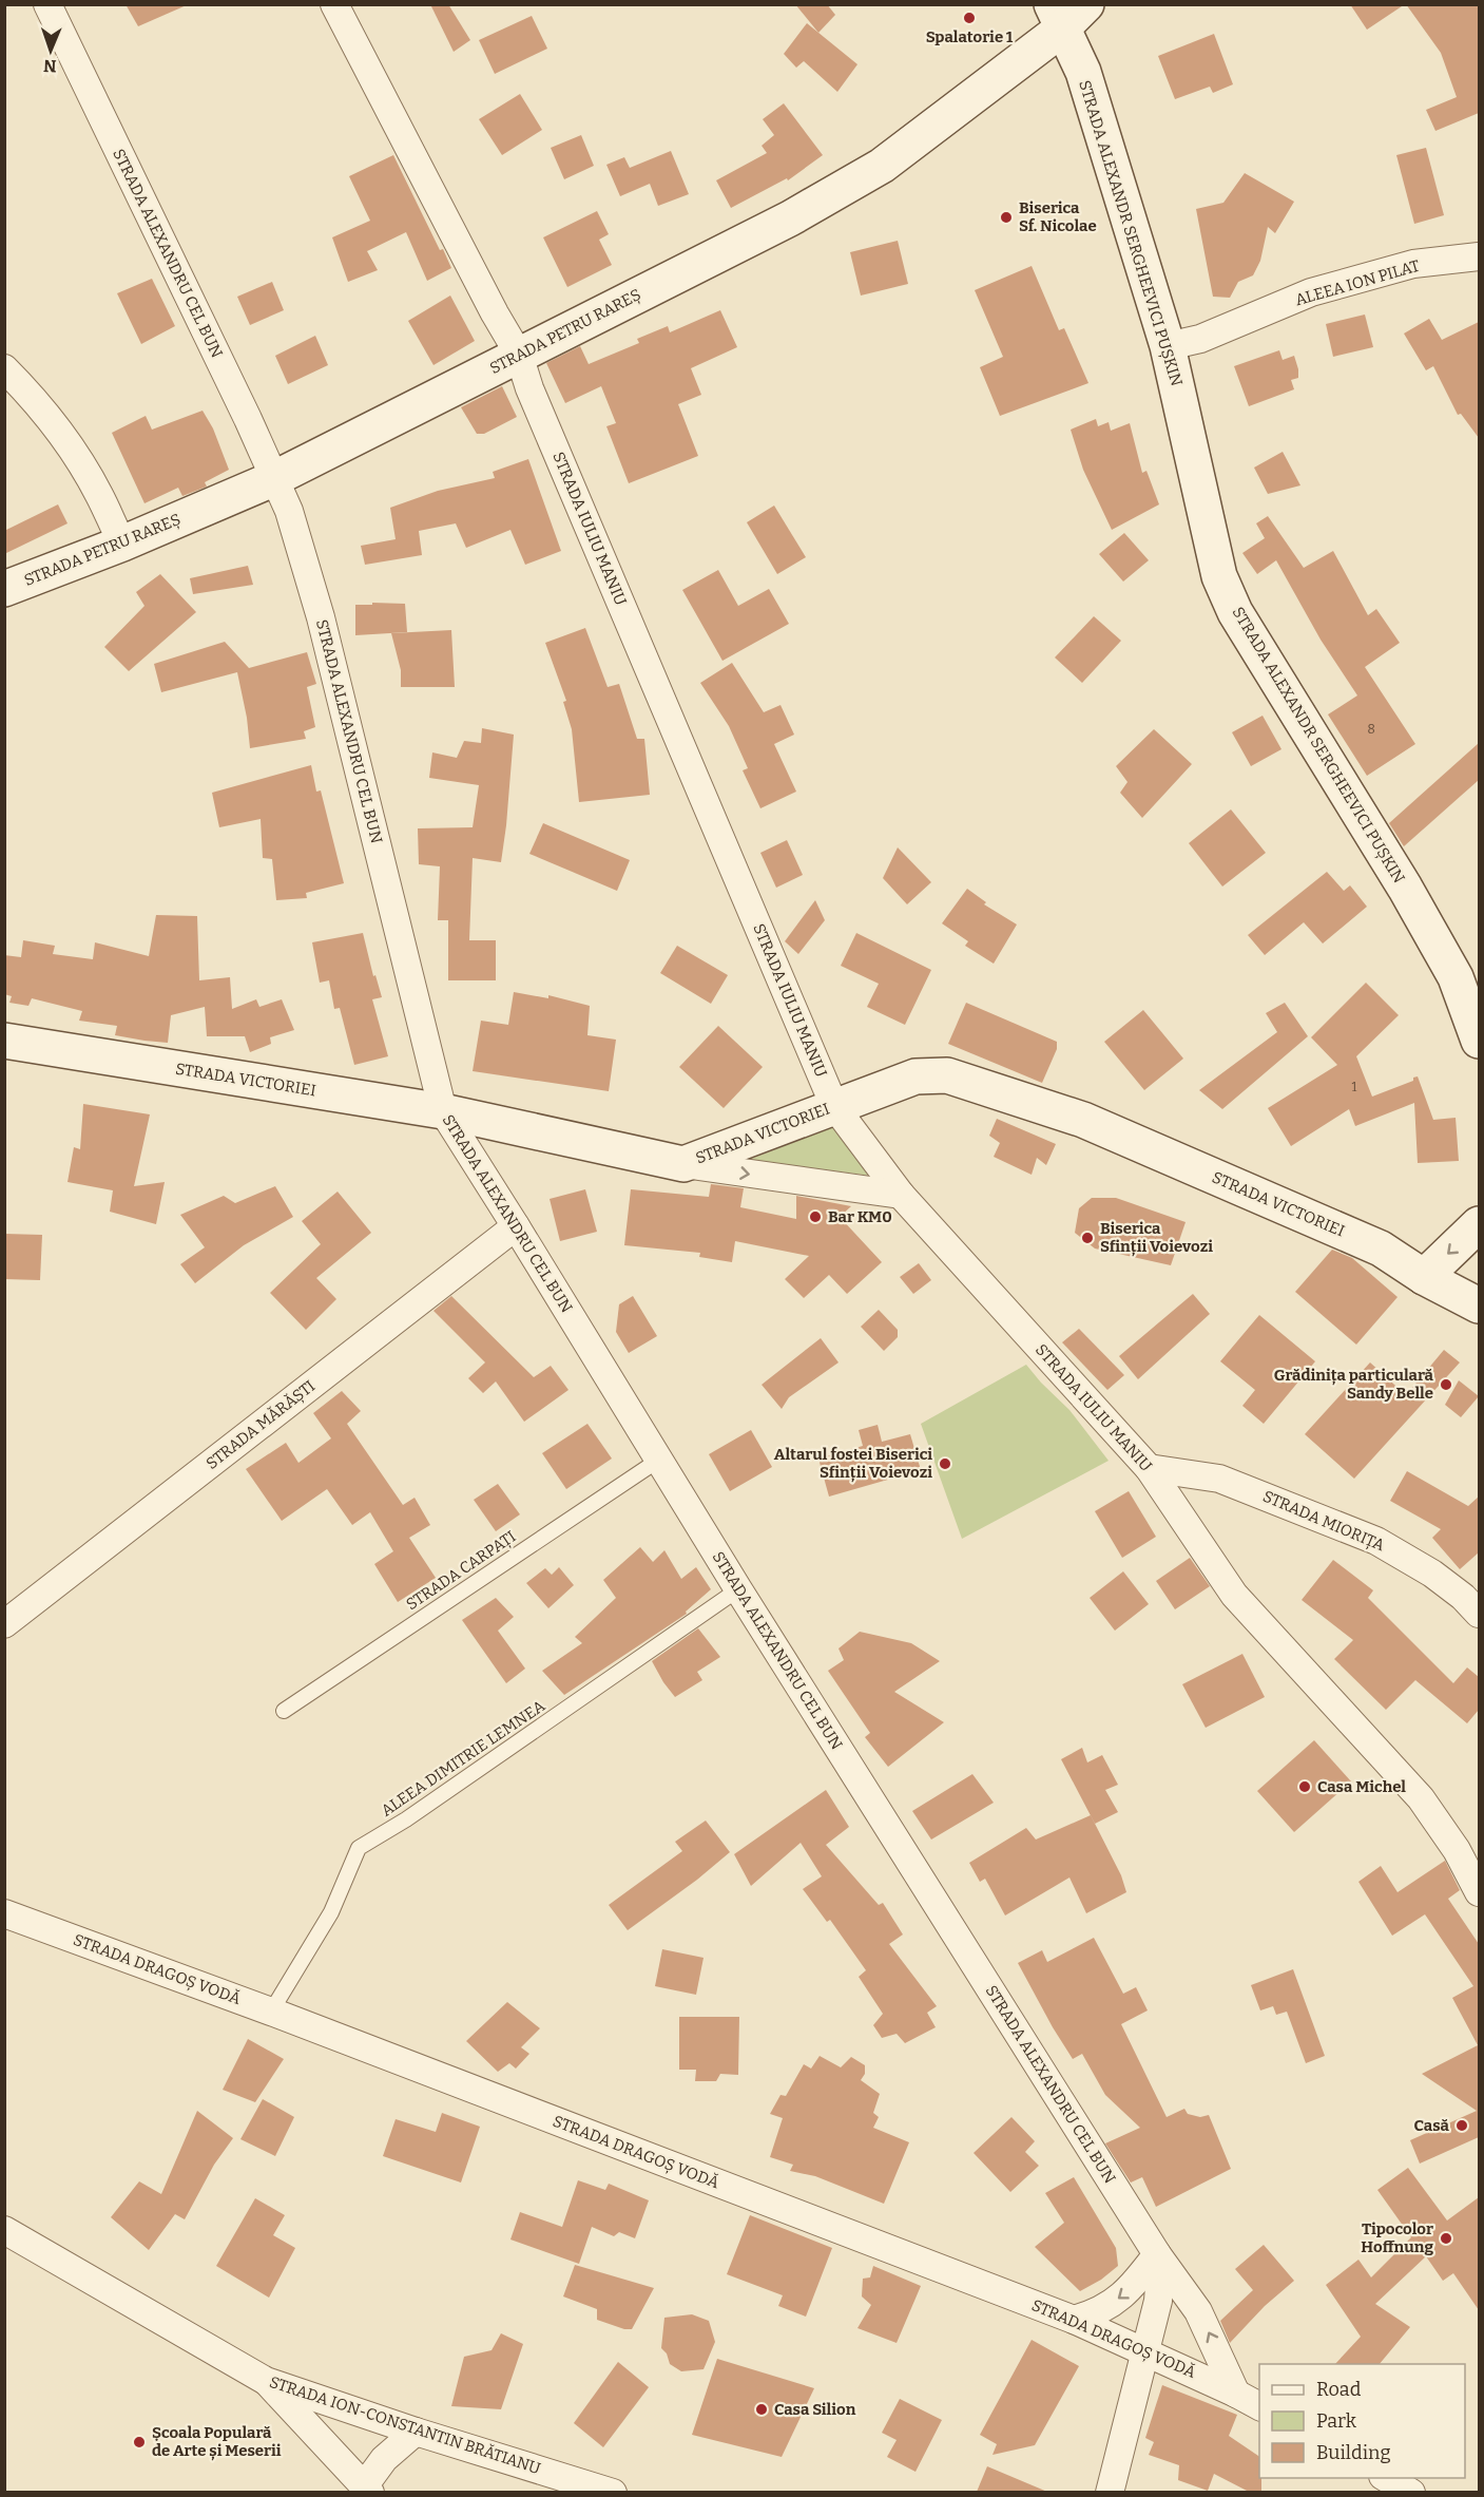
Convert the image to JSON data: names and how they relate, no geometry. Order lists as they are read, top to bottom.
{
  "streets": {
    "street": [
      "STRADA ALEXANDR SERGHEEVICI PUȘKIN",
      "STRADA ALEXANDRU CEL BUN",
      "ALEEA ION PILAT",
      "STRADA PETRU RAREȘ",
      "STRADA IULIU MANIU",
      "STRADA VICTORIEI",
      "STRADA MĂRĂȘTI",
      "STRADA MIORIȚA",
      "STRADA DRAGOȘ VODĂ",
      "STRADA ION-CONSTANTIN BRĂTIANU"
    ],
    "lane": ["STRADA CARPAȚI", "ALEEA DIMITRIE LEMNEA"]
  },
  "crossings": [
    ["STRADA ALEXANDR SERGHEEVICI PUȘKIN", "ALEEA ION PILAT"],
    ["STRADA ALEXANDR SERGHEEVICI PUȘKIN", "STRADA PETRU RAREȘ"],
    ["STRADA ALEXANDRU CEL BUN", "STRADA PETRU RAREȘ"],
    ["STRADA ALEXANDRU CEL BUN", "STRADA VICTORIEI"],
    ["STRADA ALEXANDRU CEL BUN", "STRADA MĂRĂȘTI"],
    ["STRADA ALEXANDRU CEL BUN", "STRADA CARPAȚI"],
    ["STRADA ALEXANDRU CEL BUN", "ALEEA DIMITRIE LEMNEA"],
    ["STRADA ALEXANDRU CEL BUN", "STRADA DRAGOȘ VODĂ"],
    ["STRADA PETRU RAREȘ", "STRADA IULIU MANIU"],
    ["STRADA IULIU MANIU", "STRADA VICTORIEI"],
    ["STRADA IULIU MANIU", "STRADA MIORIȚA"],
    ["ALEEA DIMITRIE LEMNEA", "STRADA DRAGOȘ VODĂ"]
  ],
  "places": [
    "Spalatorie 1",
    "Biserica Sf. Nicolae",
    "Bar KM0",
    "Biserica Sfinții Voievozi",
    "Grădinița particulară Sandy Belle",
    "Altarul fostei Biserici Sfinții Voievozi",
    "Casa Michel",
    "Casă",
    "Tipocolor Hoffnung",
    "Casa Silion",
    "Școala Populară de Arte și Meserii"
  ],
  "house_numbers": ["8", "1"],
  "legend": ["Road", "Park", "Building"],
  "north": "bottom"
}
